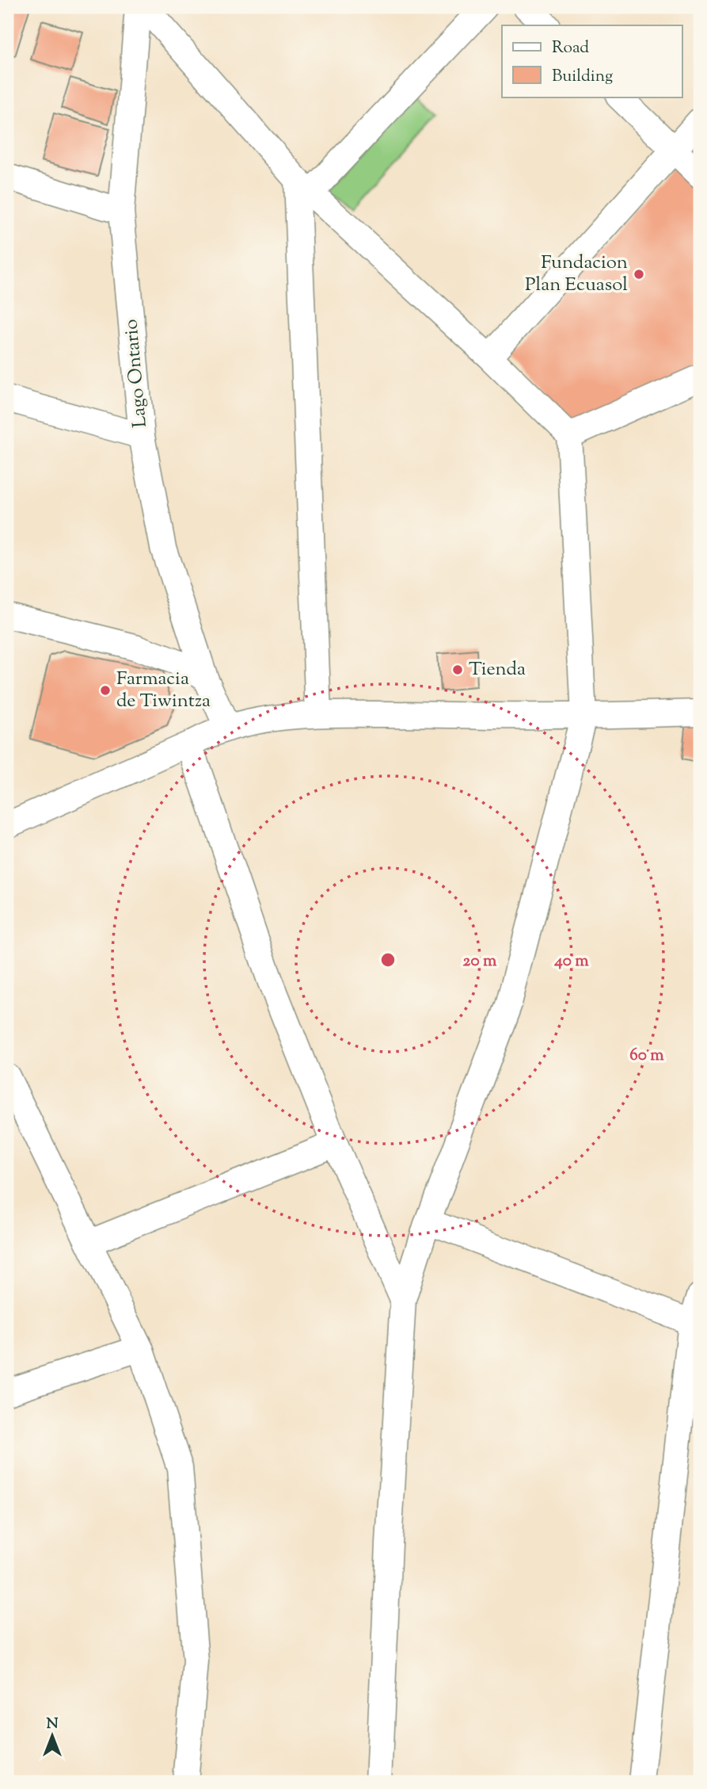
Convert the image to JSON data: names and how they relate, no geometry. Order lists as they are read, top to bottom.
{
  "streets": {
    "street": ["Lago Ontario"]
  },
  "places": ["Fundacion Plan Ecuasol", "Tienda", "Farmacia de Tiwintza"],
  "legend": ["Road", "Building"],
  "north": "top",
  "rings": ["20 m", "40 m", "60 m"]
}
